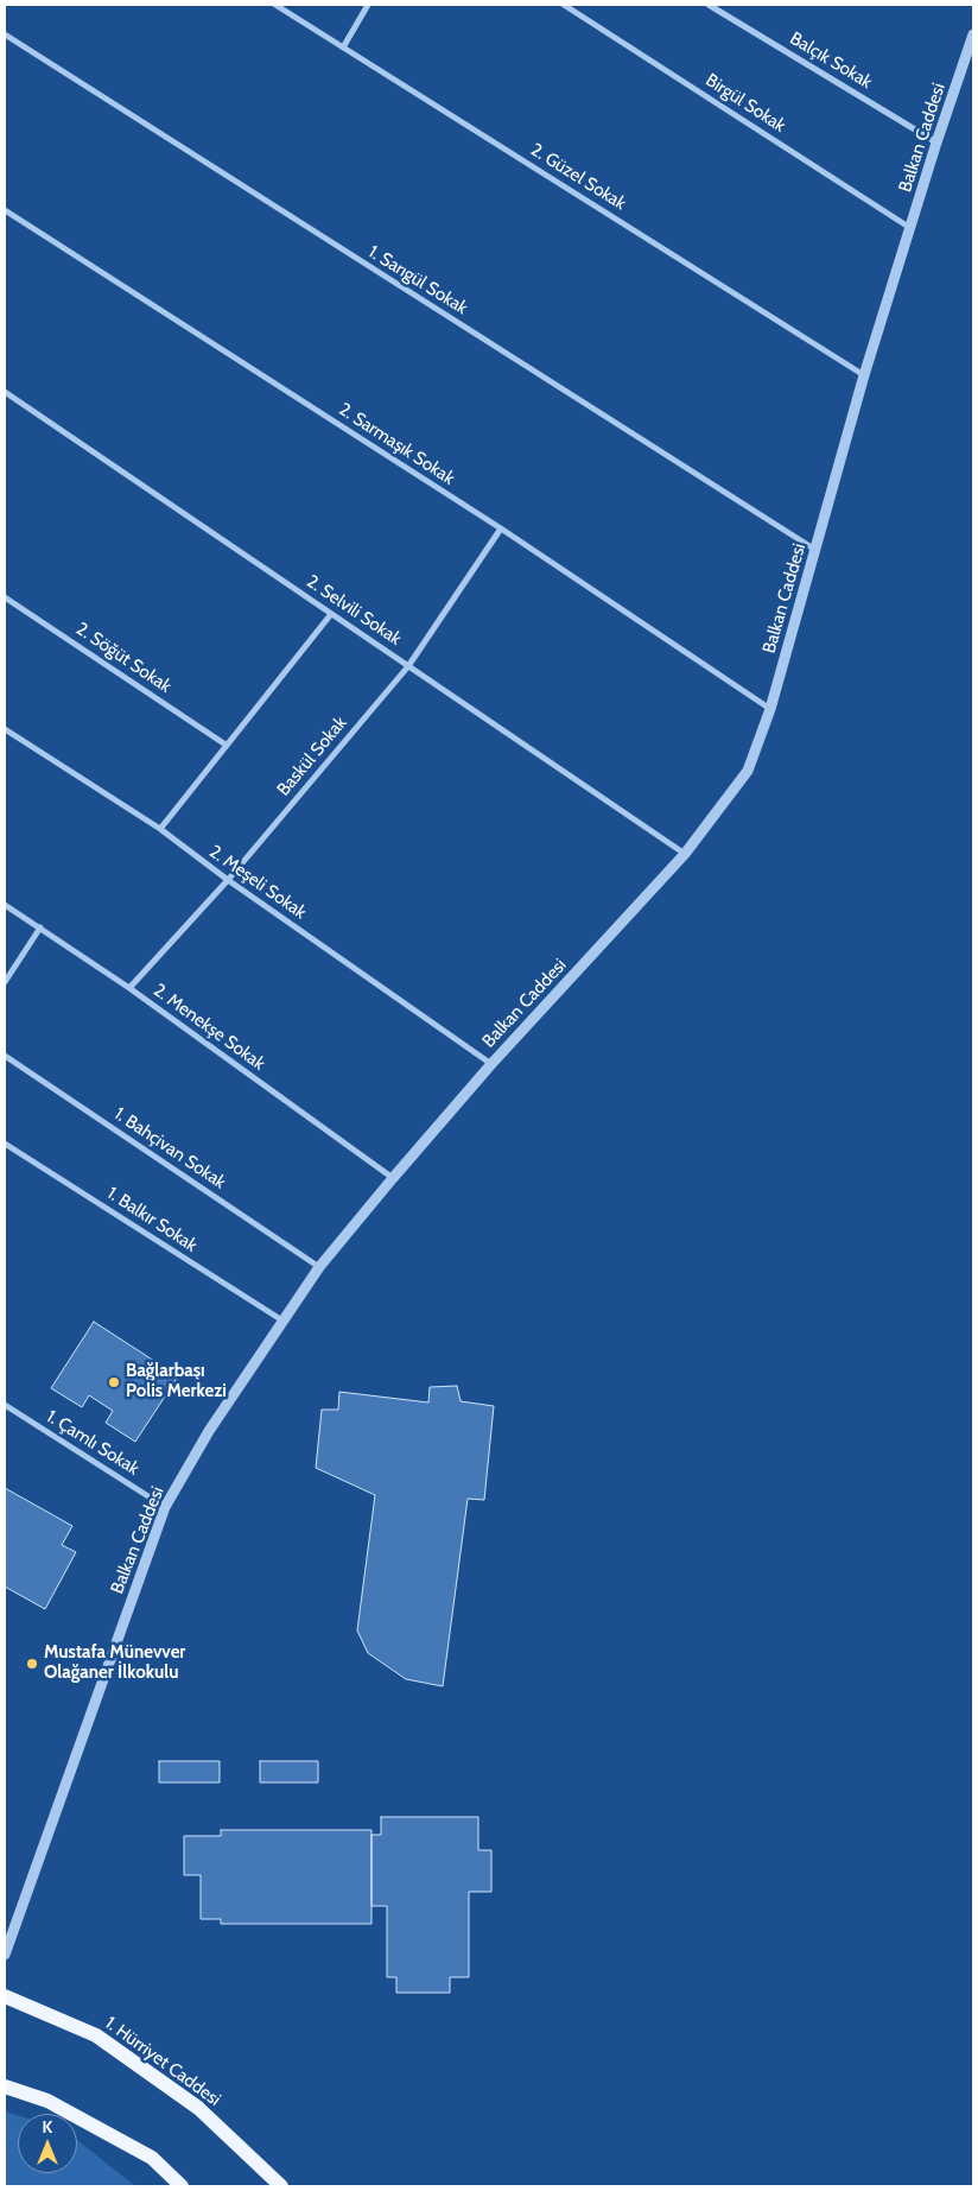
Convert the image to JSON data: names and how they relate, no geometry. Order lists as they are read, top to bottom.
{
  "streets": {
    "main road": ["1. Hürriyet Caddesi"],
    "street": [
      "Balçık Sokak",
      "Birgül Sokak",
      "Balkan Caddesi",
      "2. Güzel Sokak",
      "1. Sarıgül Sokak",
      "2. Sarmaşık Sokak",
      "2. Selvili Sokak",
      "2. Söğüt Sokak",
      "Baskül Sokak",
      "2. Meşeli Sokak",
      "2. Menekşe Sokak",
      "1. Bahçivan Sokak",
      "1. Balkır Sokak",
      "1. Çamlı Sokak"
    ]
  },
  "crossings": [
    ["Balçık Sokak", "Balkan Caddesi"],
    ["Birgül Sokak", "Balkan Caddesi"],
    ["Balkan Caddesi", "2. Güzel Sokak"],
    ["Balkan Caddesi", "1. Sarıgül Sokak"],
    ["Balkan Caddesi", "2. Sarmaşık Sokak"],
    ["Balkan Caddesi", "2. Selvili Sokak"],
    ["Balkan Caddesi", "2. Meşeli Sokak"],
    ["Balkan Caddesi", "2. Menekşe Sokak"],
    ["Balkan Caddesi", "1. Bahçivan Sokak"],
    ["Balkan Caddesi", "1. Balkır Sokak"],
    ["Balkan Caddesi", "1. Çamlı Sokak"],
    ["2. Sarmaşık Sokak", "Baskül Sokak"],
    ["2. Selvili Sokak", "Baskül Sokak"],
    ["Baskül Sokak", "2. Meşeli Sokak"],
    ["Baskül Sokak", "2. Menekşe Sokak"]
  ],
  "places": ["Bağlarbaşı Polis Merkezi", "Mustafa Münevver Olağaner İlkokulu"],
  "north": "top"
}
